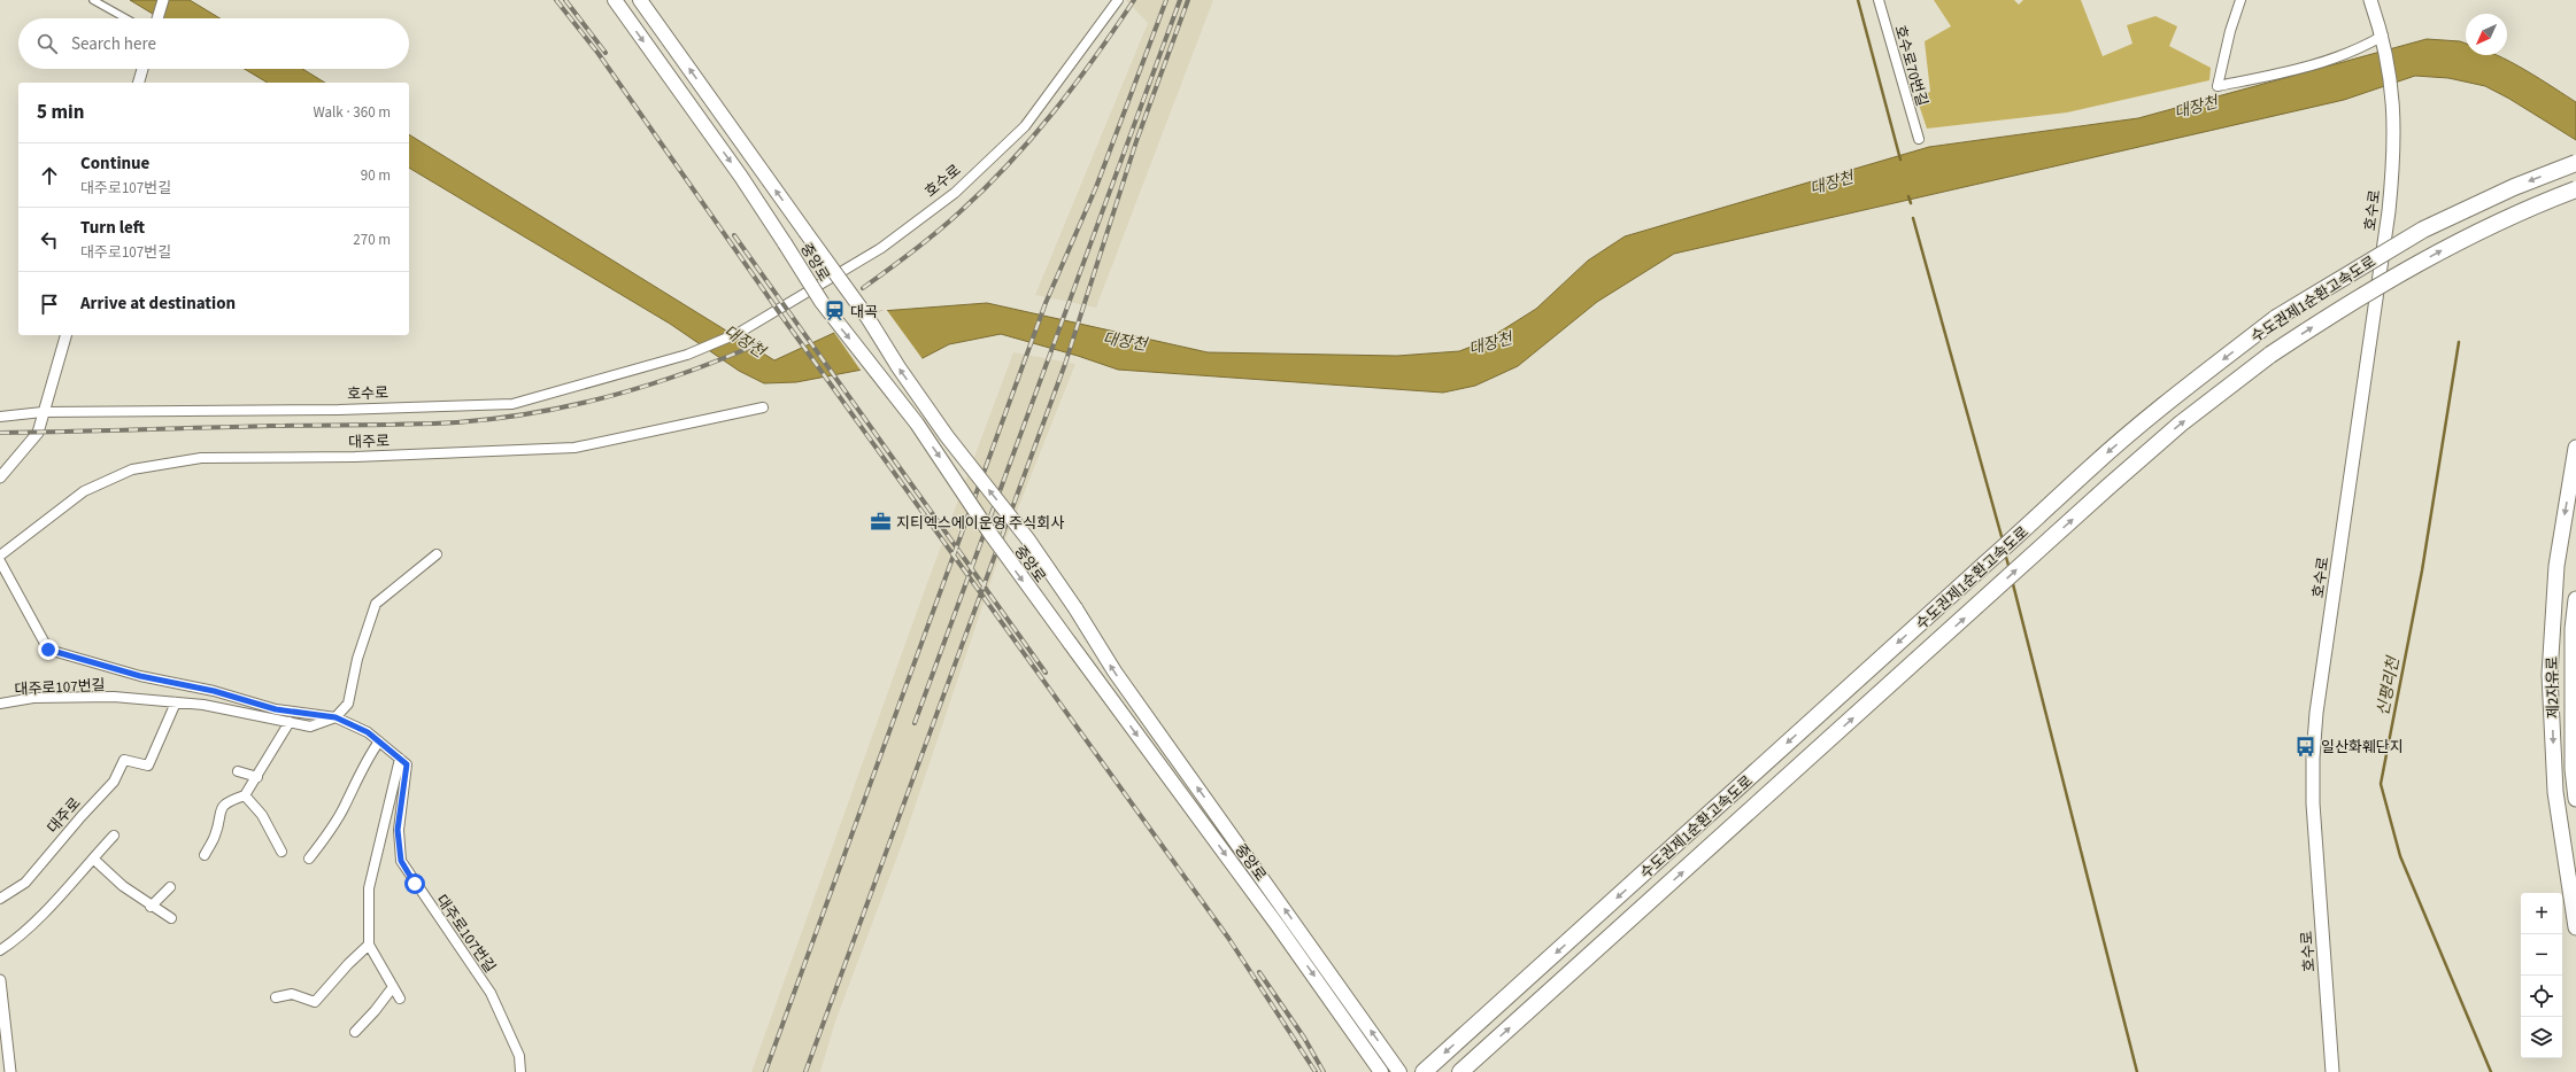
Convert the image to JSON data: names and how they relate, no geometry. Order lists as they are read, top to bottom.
{
  "streets": {
    "highway": ["수도권제1순환고속도로", "제2자유로"],
    "main road": ["호수로", "중앙로"],
    "street": ["호수로70번길", "대주로", "대주로107번길"]
  },
  "crossings": [
    ["대주로", "대주로107번길"]
  ],
  "water": ["대장천", "신평리천"],
  "places": {
    "station": ["대곡"],
    "office": ["지티엑스에이운영 주식회사"],
    "bus stop": ["일산화훼단지"]
  },
  "north": "bottom left",
  "page": {
    "search": "Search here",
    "heading": ["5 min", "Walk · 360 m"],
    "list": [
      ["Continue", "대주로107번길", "90 m"],
      ["Turn left", "대주로107번길", "270 m"],
      "Arrive at destination"
    ],
    "map_buttons": ["+", "−"]
  }
}
